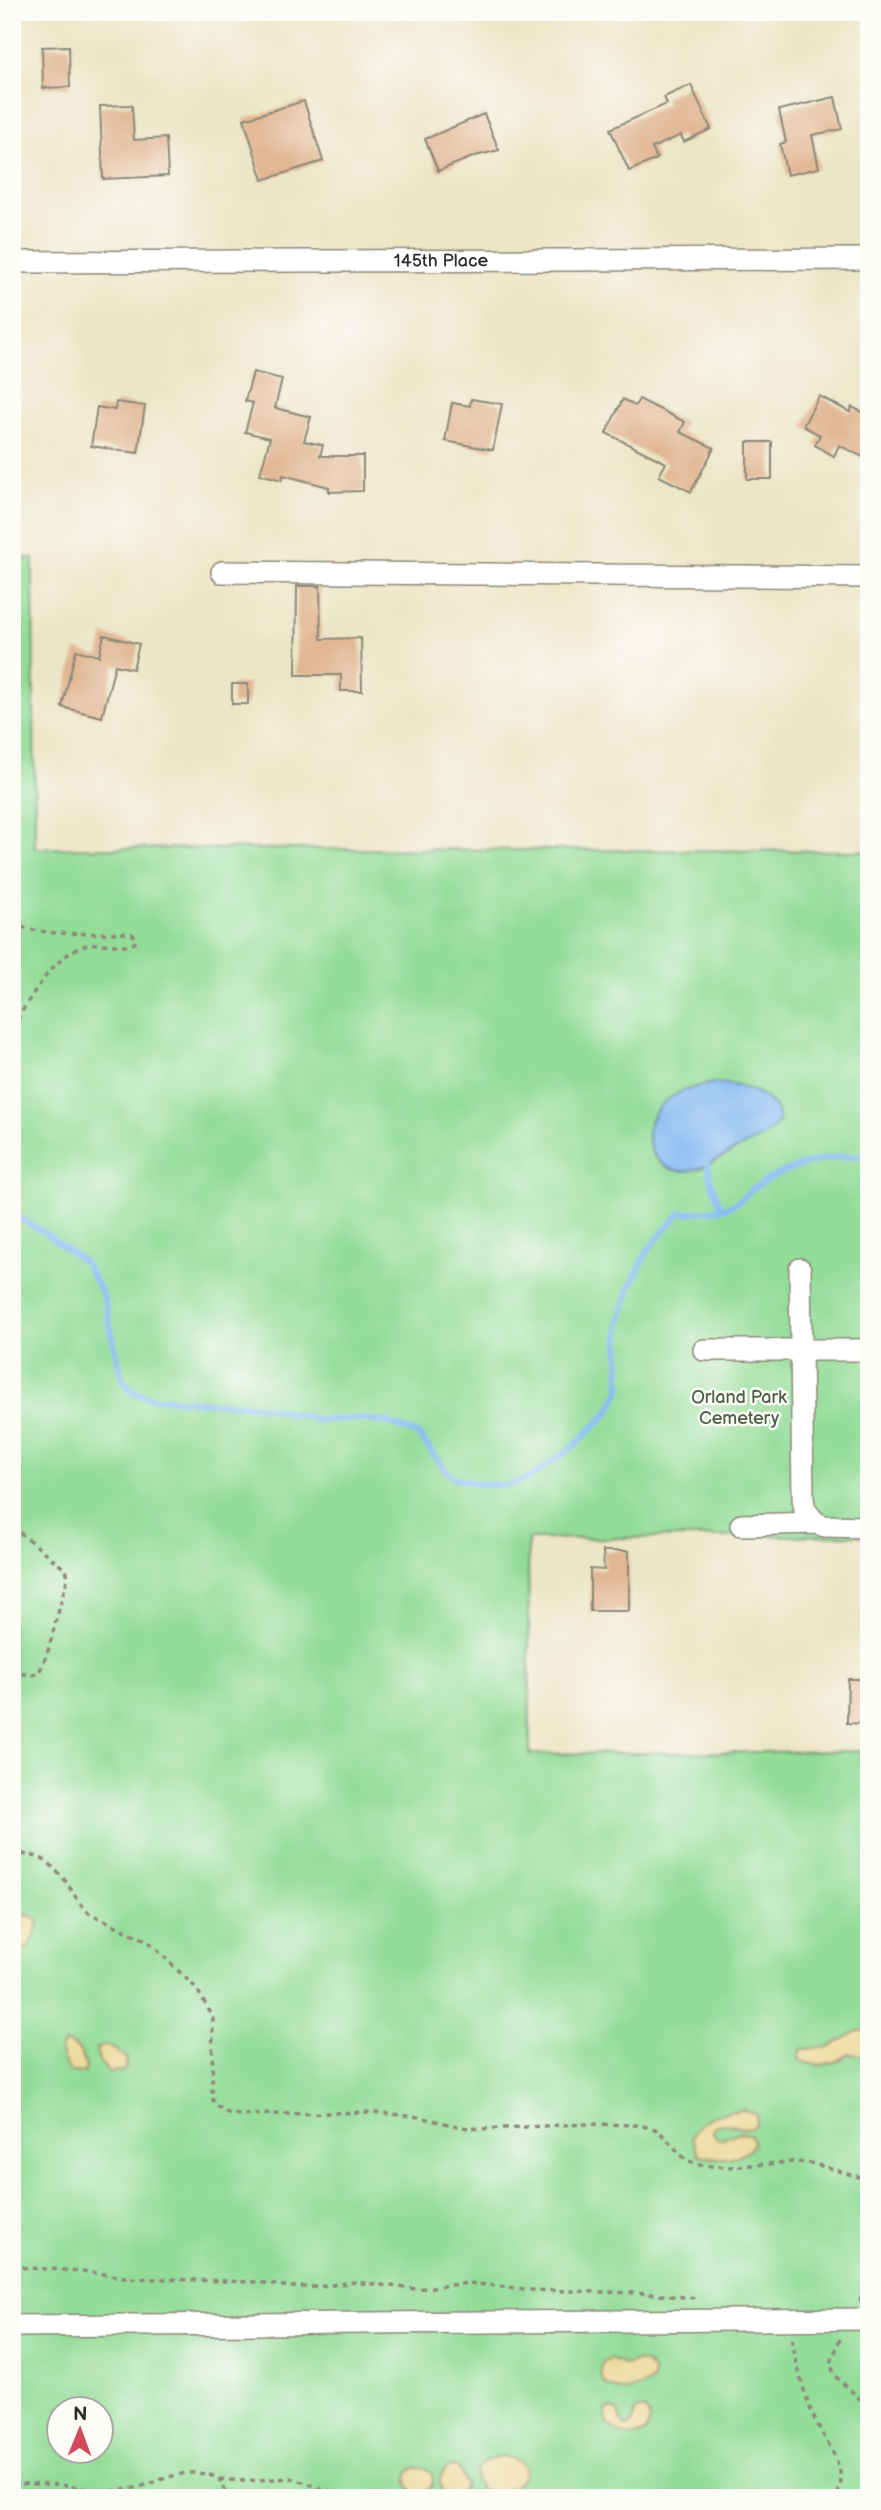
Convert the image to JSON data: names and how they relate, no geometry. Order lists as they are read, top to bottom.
{
  "streets": {
    "street": ["145th Place"]
  },
  "parks": ["Orland Park Cemetery"],
  "north": "top"
}
